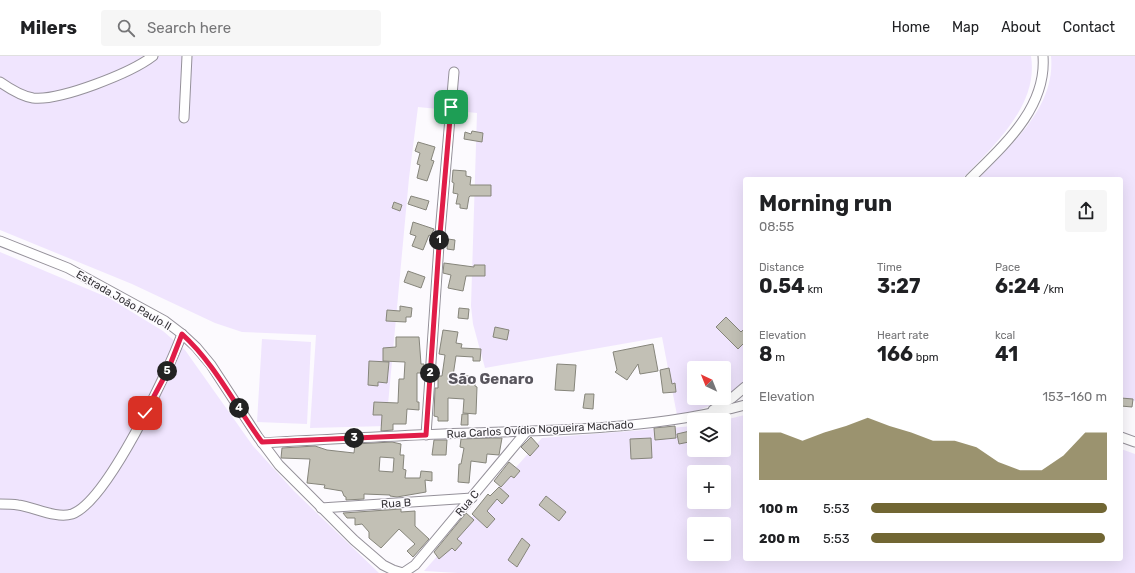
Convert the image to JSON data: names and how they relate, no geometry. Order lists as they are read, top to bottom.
{
  "streets": {
    "street": [
      "Estrada João Paulo II",
      "Rua Carlos Ovídio Nogueira Machado",
      "Rua B",
      "Rua C"
    ]
  },
  "crossings": [
    ["Estrada João Paulo II", "Rua Carlos Ovídio Nogueira Machado"],
    ["Estrada João Paulo II", "Rua B"],
    ["Estrada João Paulo II", "Rua C"],
    ["Rua Carlos Ovídio Nogueira Machado", "Rua C"],
    ["Rua B", "Rua C"]
  ],
  "districts": ["São Genaro"],
  "north": "top left",
  "page": {
    "header": "Milers",
    "search": "Search here",
    "nav": [
      "Home",
      "Map",
      "About",
      "Contact"
    ],
    "heading": ["Morning run", "08:55"],
    "pins": [
      "1",
      "5",
      "2",
      "4",
      "3"
    ],
    "stats": [
      ["Distance", "0.54 km"],
      ["Time", "3:27"],
      ["Pace", "6:24 /km"],
      ["Elevation", "8 m"],
      ["Heart rate", "166 bpm"],
      ["kcal", "41"]
    ],
    "map_buttons": ["+", "−"],
    "chart": ["Elevation", "153–160 m"],
    "list": [
      {
        "name": "100 m",
        "note": "5:53"
      },
      {
        "name": "200 m",
        "note": "5:53"
      }
    ]
  }
}
